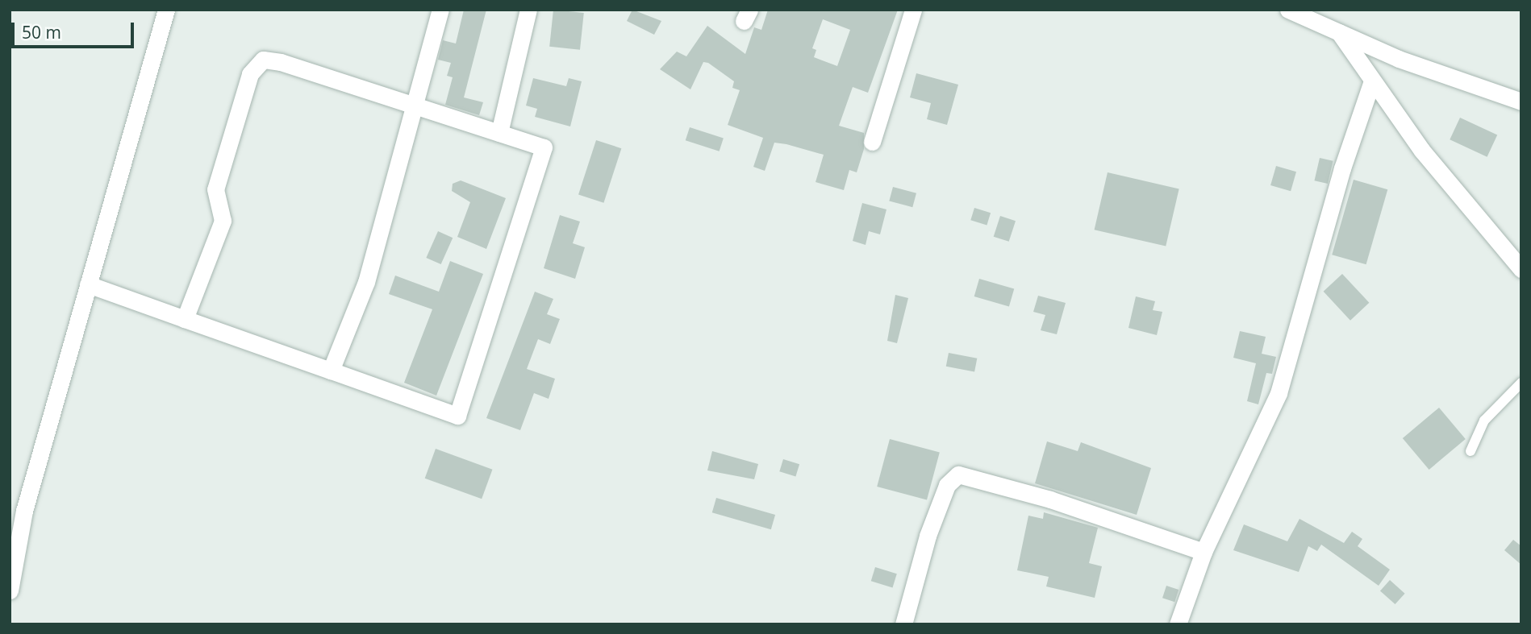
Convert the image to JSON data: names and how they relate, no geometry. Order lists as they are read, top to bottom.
{
  "scale_bar": "50 m"
}
